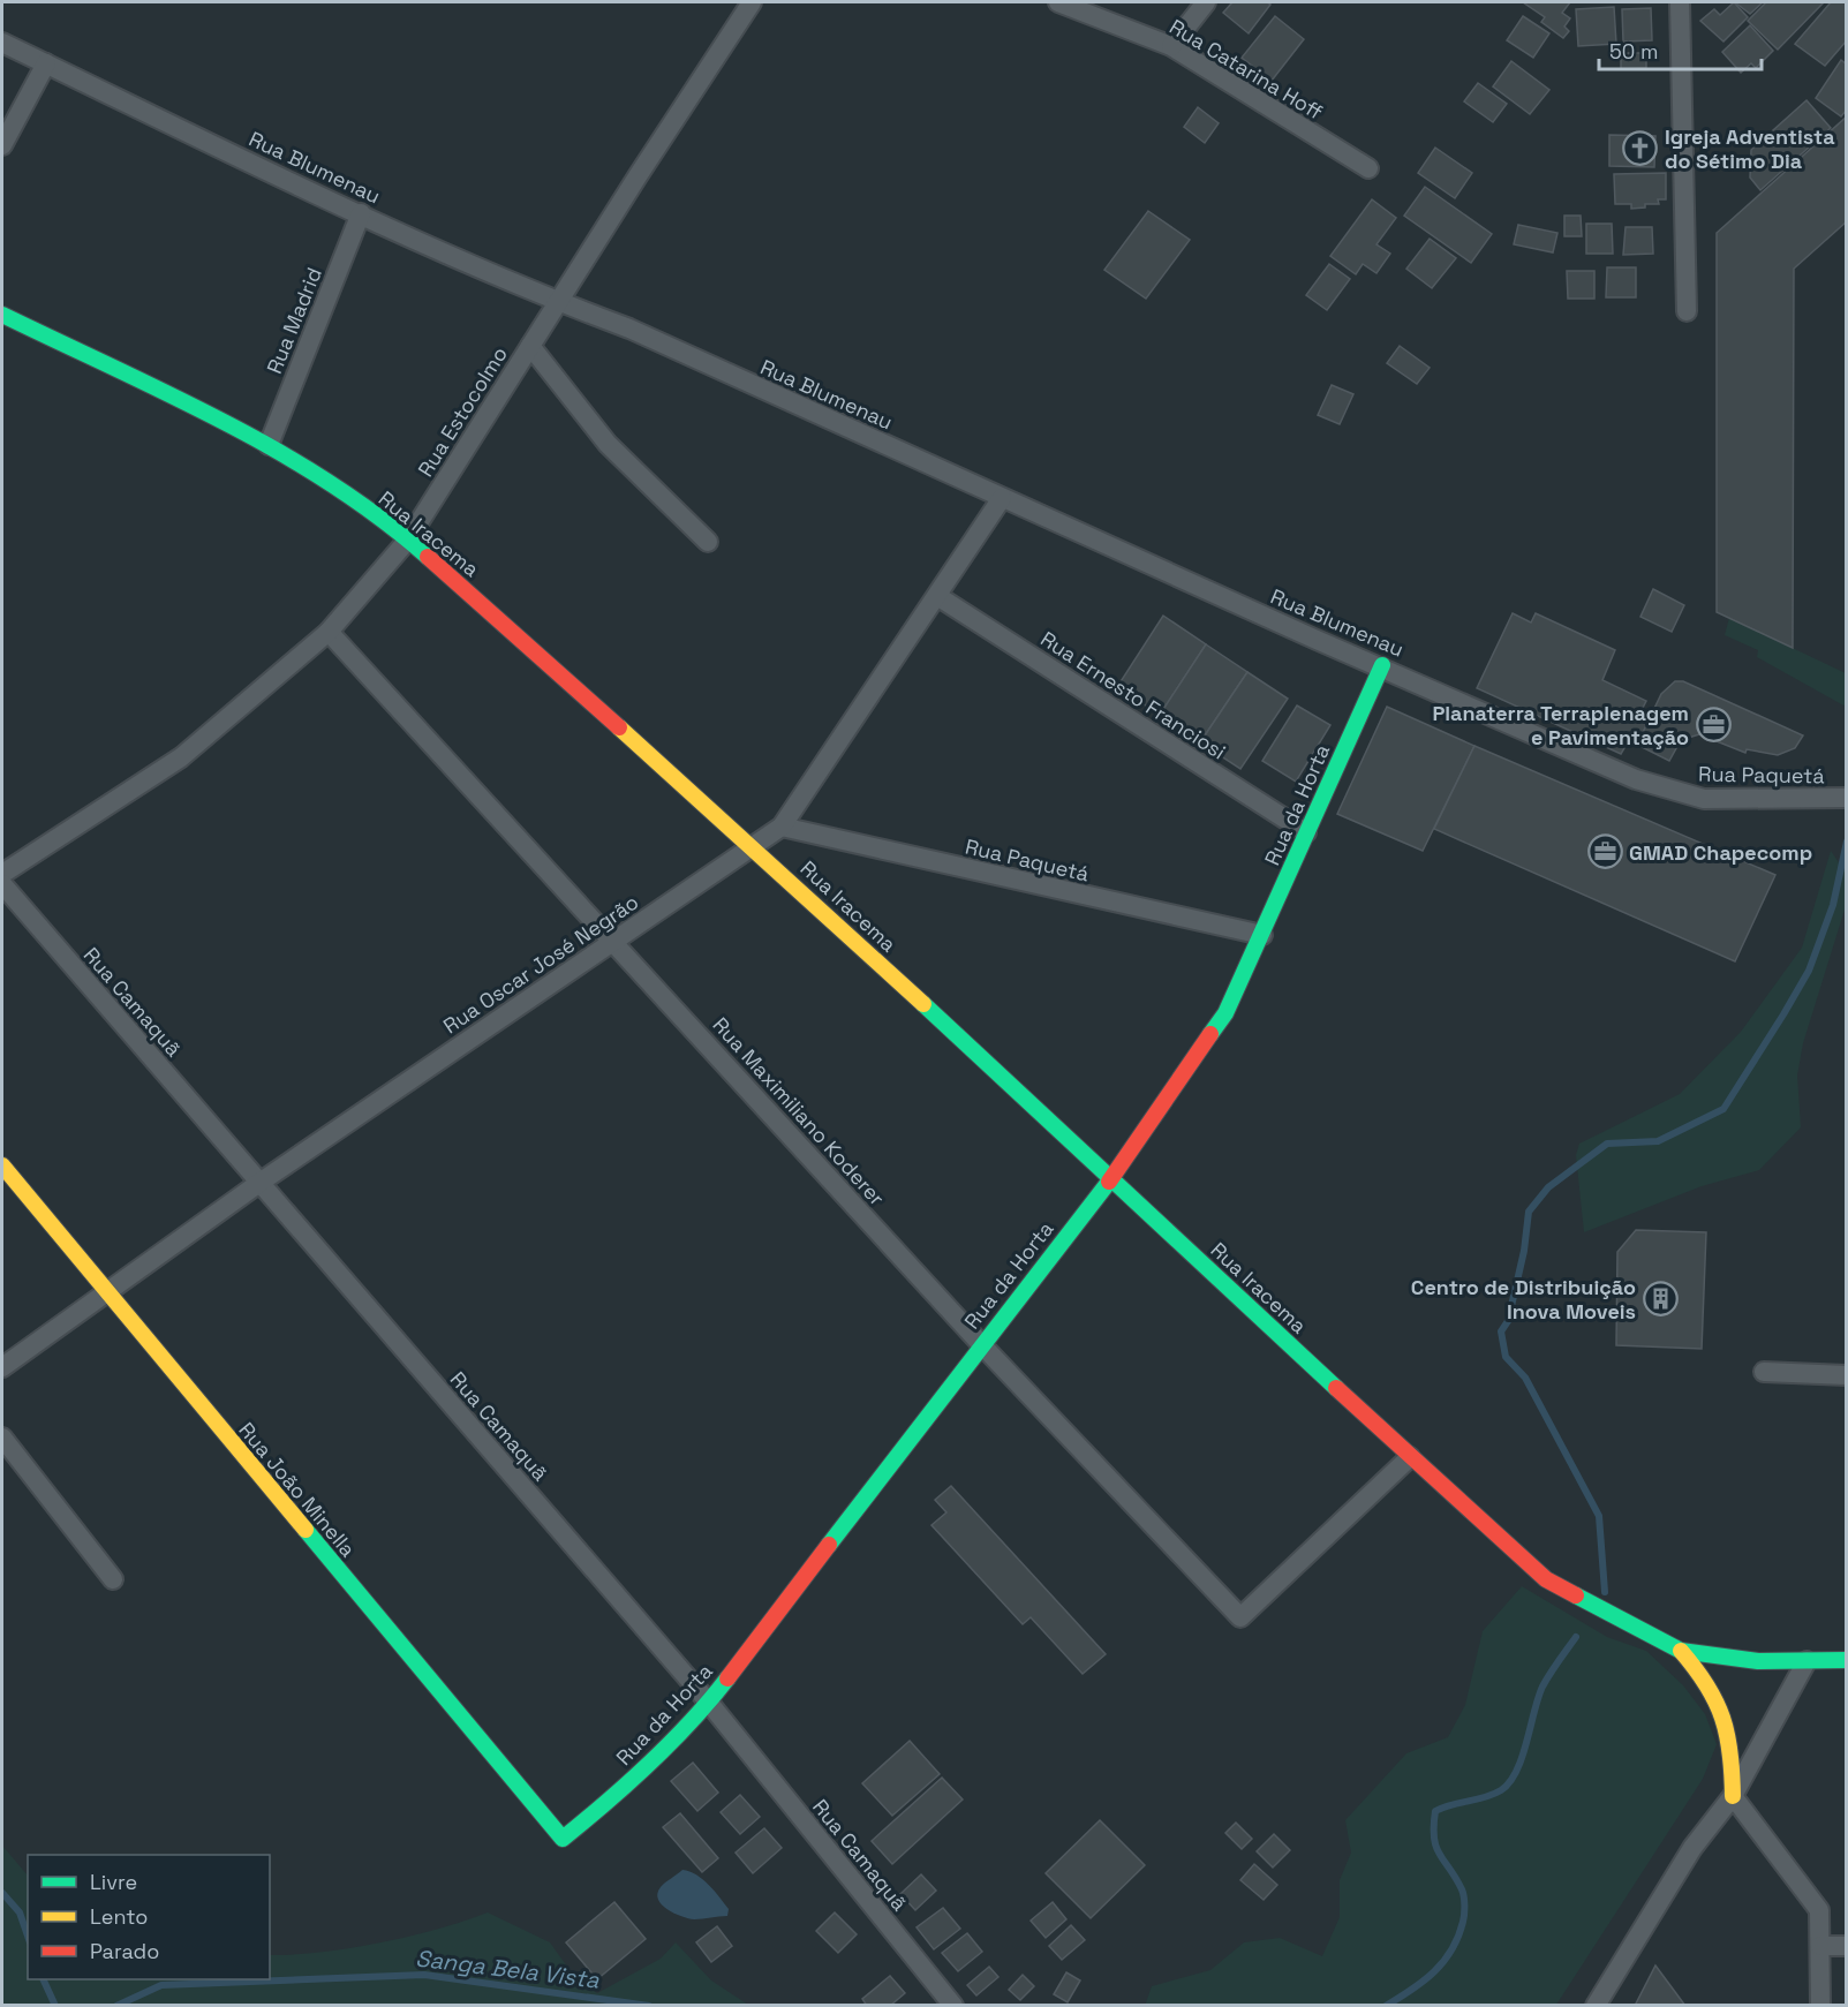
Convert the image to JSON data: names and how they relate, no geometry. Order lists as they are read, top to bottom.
{
  "streets": {
    "street": [
      "Rua Catarina Hoff",
      "Rua Blumenau",
      "Rua Madrid",
      "Rua Estocolmo",
      "Rua Iracema",
      "Rua Ernesto Franciosi",
      "Rua Paquetá",
      "Rua da Horta",
      "Rua Oscar José Negrão",
      "Rua Camaquã",
      "Rua Maximiliano Koderer",
      "Rua João Minella"
    ]
  },
  "crossings": [
    ["Rua Blumenau", "Rua Madrid"],
    ["Rua Blumenau", "Rua Estocolmo"],
    ["Rua Blumenau", "Rua Paquetá"],
    ["Rua Blumenau", "Rua da Horta"],
    ["Rua Blumenau", "Rua Oscar José Negrão"],
    ["Rua Madrid", "Rua Iracema"],
    ["Rua Estocolmo", "Rua Iracema"],
    ["Rua Estocolmo", "Rua Maximiliano Koderer"],
    ["Rua Iracema", "Rua da Horta"],
    ["Rua Iracema", "Rua Oscar José Negrão"],
    ["Rua Iracema", "Rua Maximiliano Koderer"],
    ["Rua Ernesto Franciosi", "Rua da Horta"],
    ["Rua Ernesto Franciosi", "Rua Oscar José Negrão"],
    ["Rua Paquetá", "Rua da Horta"],
    ["Rua Paquetá", "Rua Oscar José Negrão"],
    ["Rua da Horta", "Rua Camaquã"],
    ["Rua da Horta", "Rua Maximiliano Koderer"],
    ["Rua da Horta", "Rua João Minella"],
    ["Rua Oscar José Negrão", "Rua Camaquã"],
    ["Rua Oscar José Negrão", "Rua Maximiliano Koderer"],
    ["Rua Oscar José Negrão", "Rua João Minella"]
  ],
  "water": ["Sanga Bela Vista"],
  "places": {
    "church": ["Igreja Adventista do Sétimo Dia"],
    "office": ["Planaterra Terraplenagem e Pavimentação", "GMAD Chapecomp"],
    "building": ["Centro de Distribuição Inova Moveis"]
  },
  "legend": ["Livre", "Lento", "Parado"],
  "scale_bar": "50 m"
}
